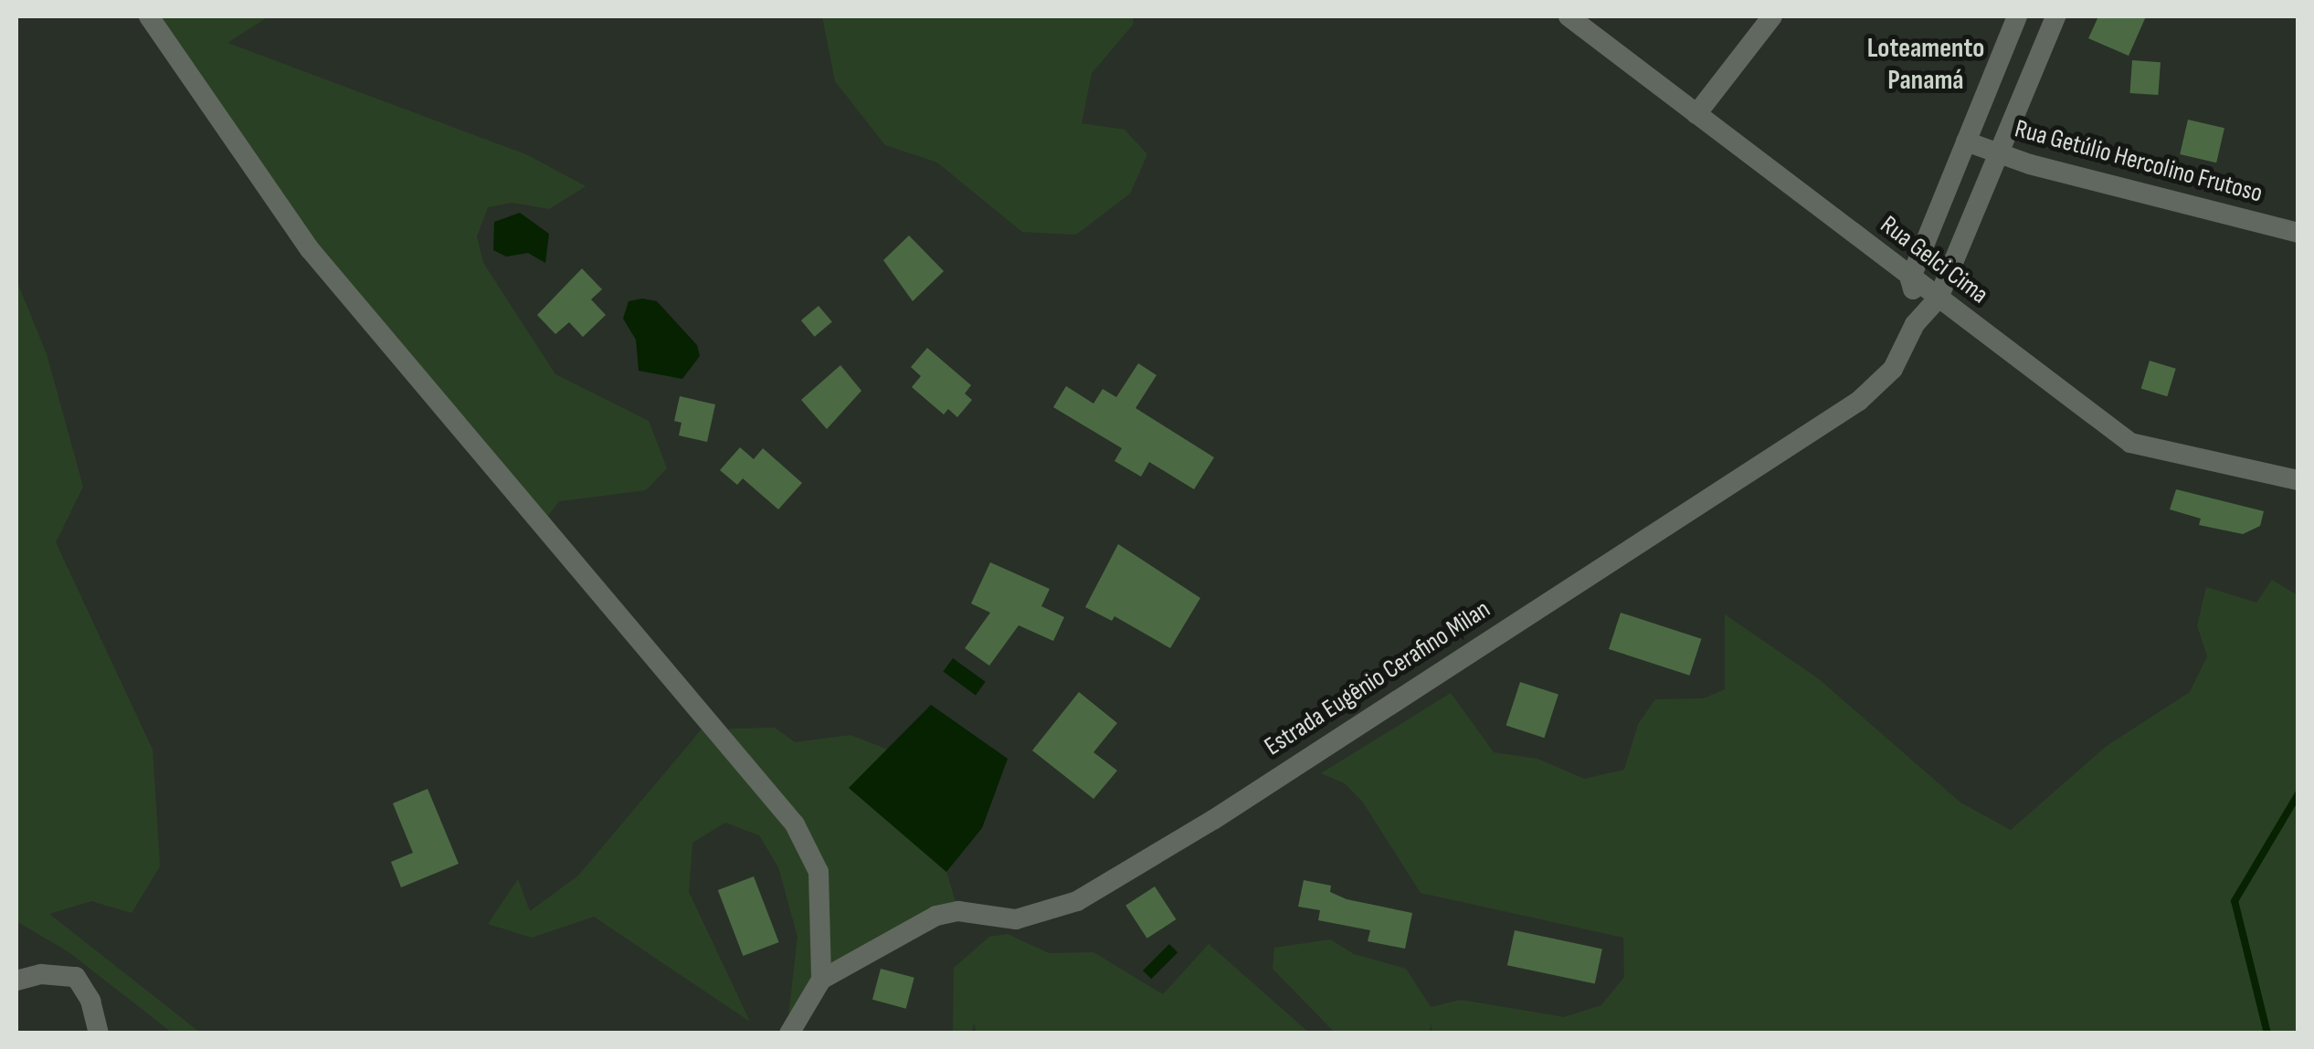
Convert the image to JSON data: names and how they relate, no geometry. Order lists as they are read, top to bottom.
{
  "streets": {
    "street": ["Rua Getúlio Hercolino Frutoso", "Rua Gelci Cima", "Estrada Eugênio Cerafino Milan"]
  },
  "crossings": [
    ["Rua Getúlio Hercolino Frutoso", "Estrada Eugênio Cerafino Milan"],
    ["Rua Gelci Cima", "Estrada Eugênio Cerafino Milan"]
  ],
  "districts": ["Loteamento Panamá"]
}
